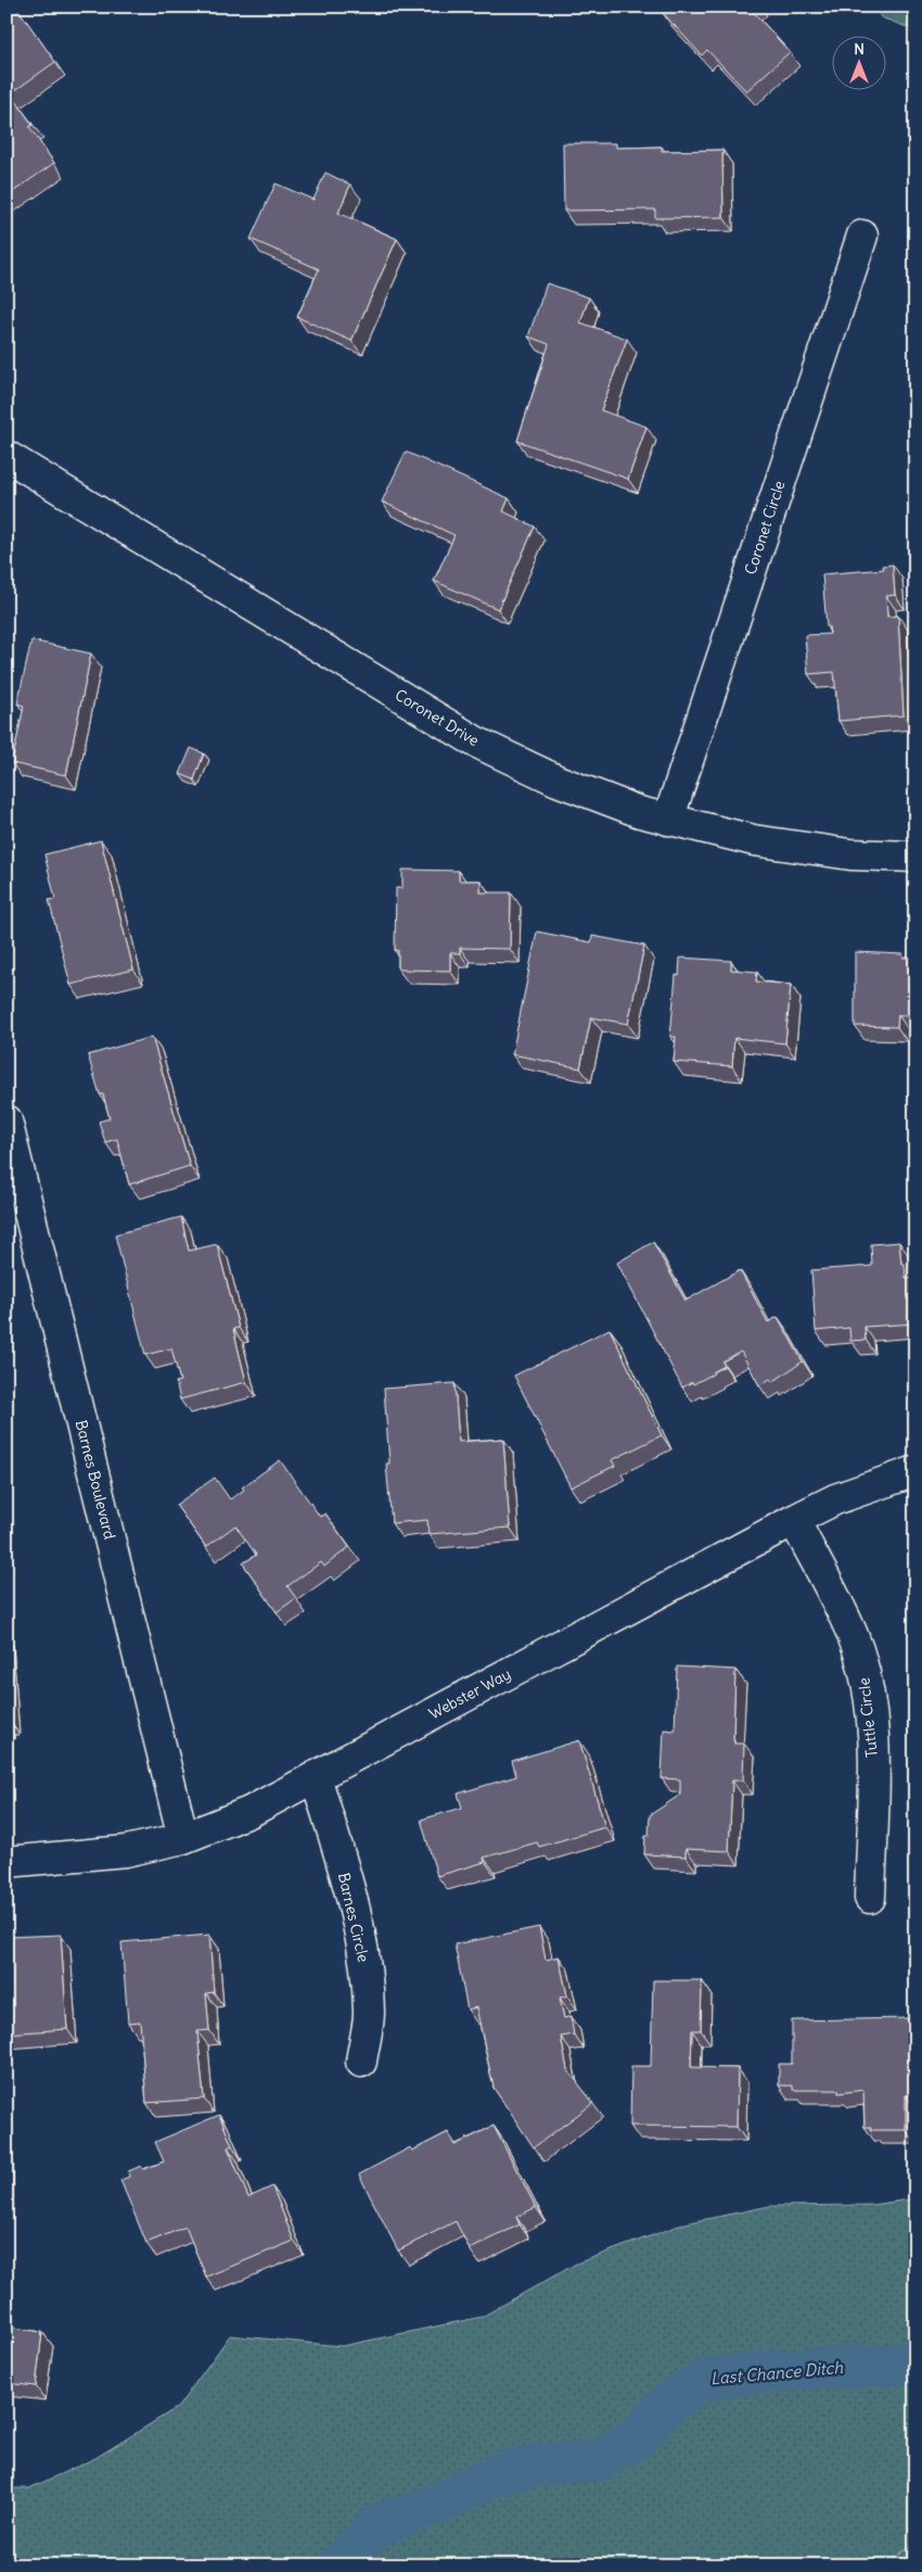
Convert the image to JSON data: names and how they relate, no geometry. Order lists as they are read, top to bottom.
{
  "streets": {
    "street": [
      "Coronet Circle",
      "Coronet Drive",
      "Barnes Boulevard",
      "Webster Way",
      "Tuttle Circle",
      "Barnes Circle"
    ]
  },
  "crossings": [
    ["Coronet Circle", "Coronet Drive"],
    ["Barnes Boulevard", "Webster Way"],
    ["Webster Way", "Tuttle Circle"],
    ["Webster Way", "Barnes Circle"]
  ],
  "water": ["Last Chance Ditch"],
  "north": "top"
}
